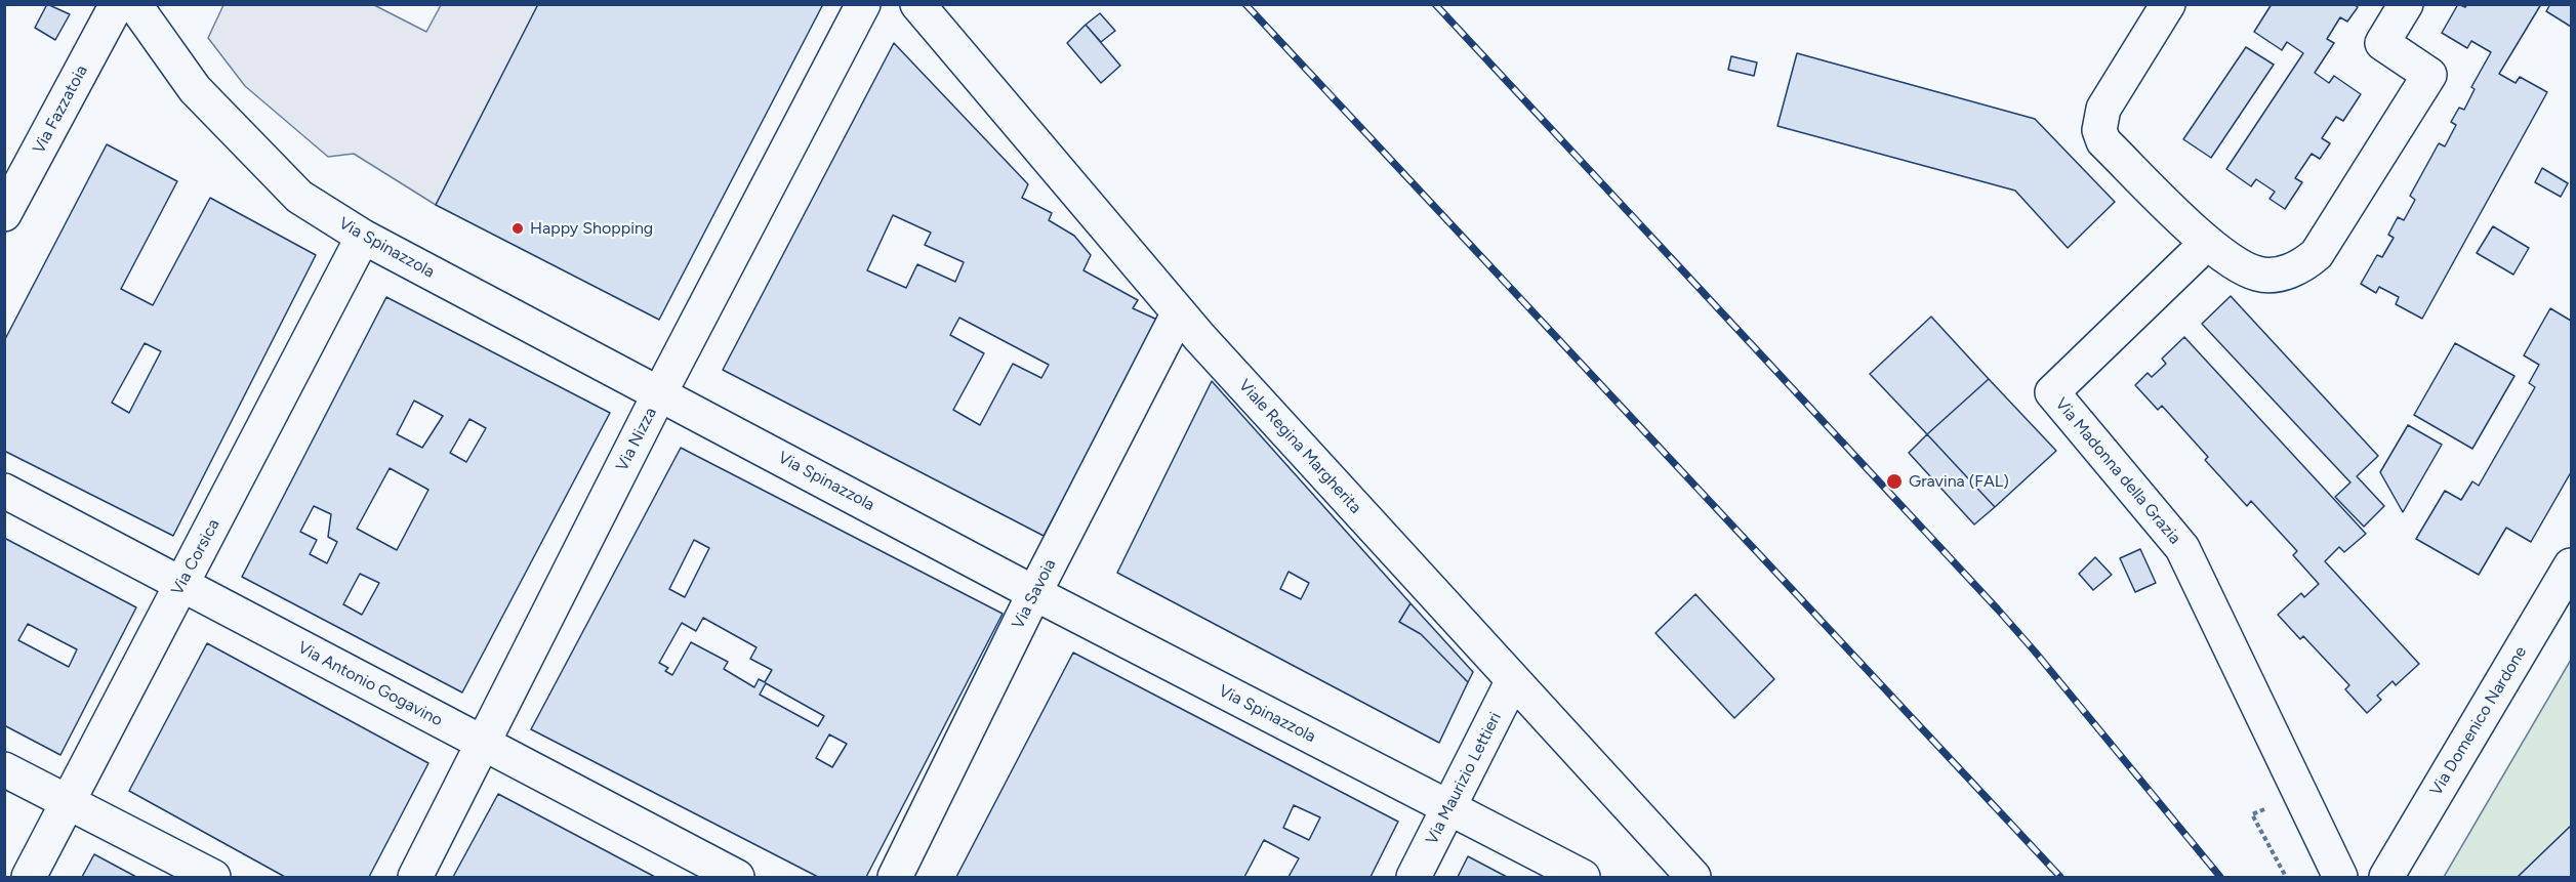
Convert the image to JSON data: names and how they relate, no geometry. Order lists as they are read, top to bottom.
{
  "streets": {
    "street": [
      "Via Fazzatoia",
      "Via Spinazzola",
      "Via Nizza",
      "Viale Regina Margherita",
      "Via Madonna della Grazia",
      "Via Corsica",
      "Via Savoia",
      "Via Antonio Gogavino",
      "Via Domenico Nardone",
      "Via Maurizio Lettieri"
    ]
  },
  "crossings": [
    ["Via Spinazzola", "Via Nizza"],
    ["Via Spinazzola", "Via Corsica"],
    ["Via Spinazzola", "Via Savoia"],
    ["Via Spinazzola", "Via Maurizio Lettieri"],
    ["Via Nizza", "Via Antonio Gogavino"],
    ["Viale Regina Margherita", "Via Savoia"],
    ["Viale Regina Margherita", "Via Maurizio Lettieri"],
    ["Via Corsica", "Via Antonio Gogavino"]
  ],
  "places": ["Happy Shopping", "Gravina (FAL)"]
}
